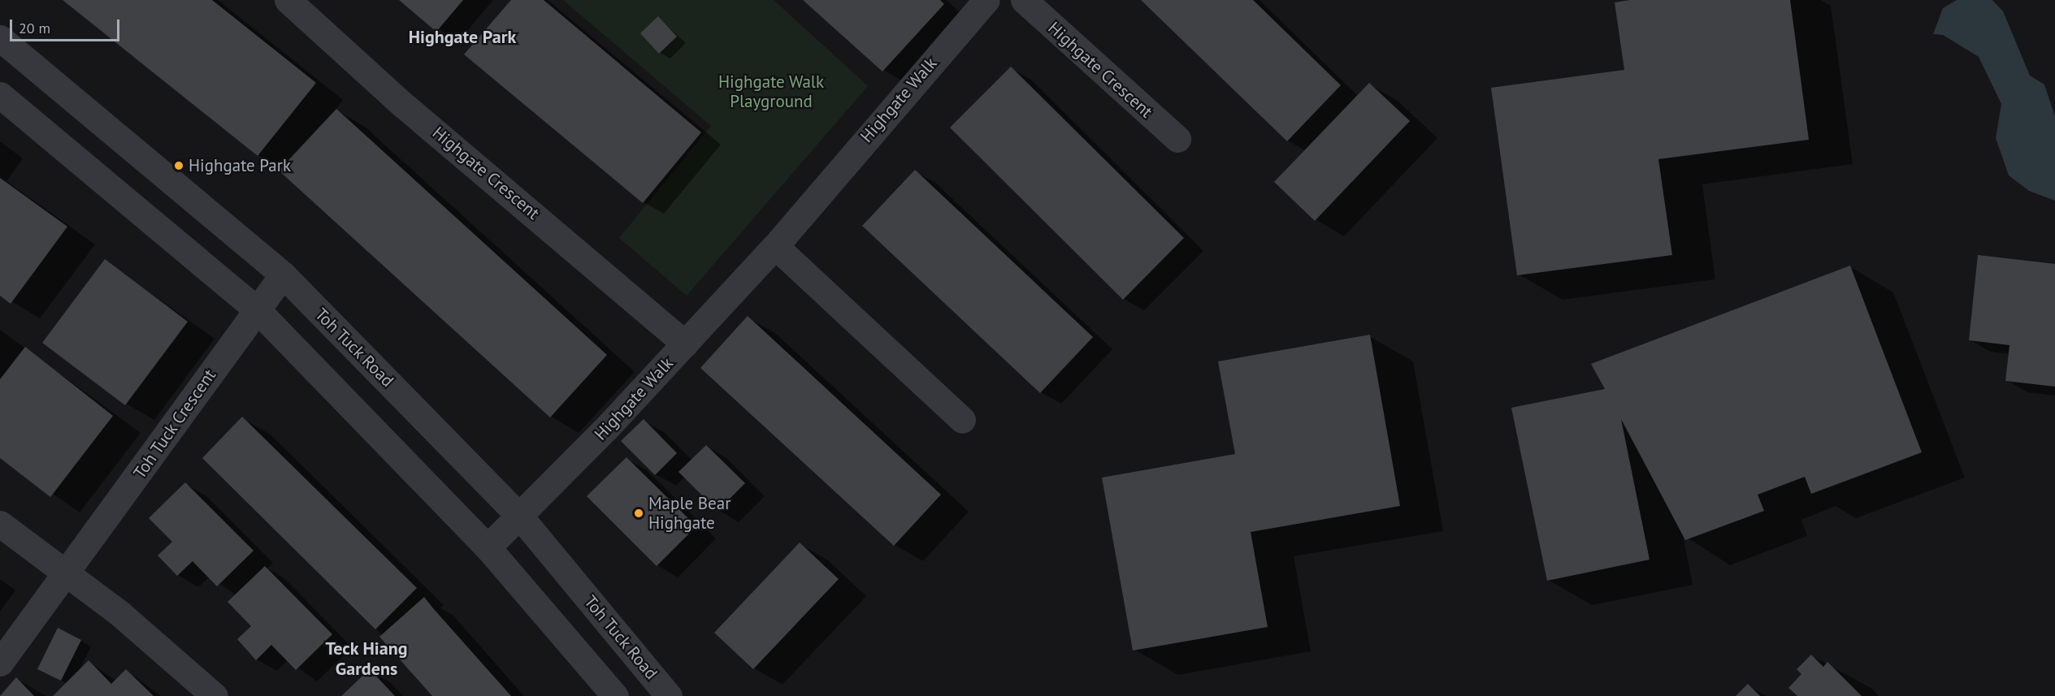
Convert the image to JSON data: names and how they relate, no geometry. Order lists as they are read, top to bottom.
{
  "streets": {
    "street": [
      "Highgate Crescent",
      "Highgate Walk",
      "Toh Tuck Road",
      "Toh Tuck Crescent"
    ]
  },
  "crossings": [
    ["Highgate Crescent", "Highgate Walk"],
    ["Highgate Walk", "Toh Tuck Road"],
    ["Toh Tuck Road", "Toh Tuck Crescent"]
  ],
  "districts": ["Highgate Park", "Teck Hiang Gardens"],
  "parks": ["Highgate Walk Playground"],
  "places": ["Highgate Park", "Maple Bear Highgate"],
  "scale_bar": "20 m"
}
